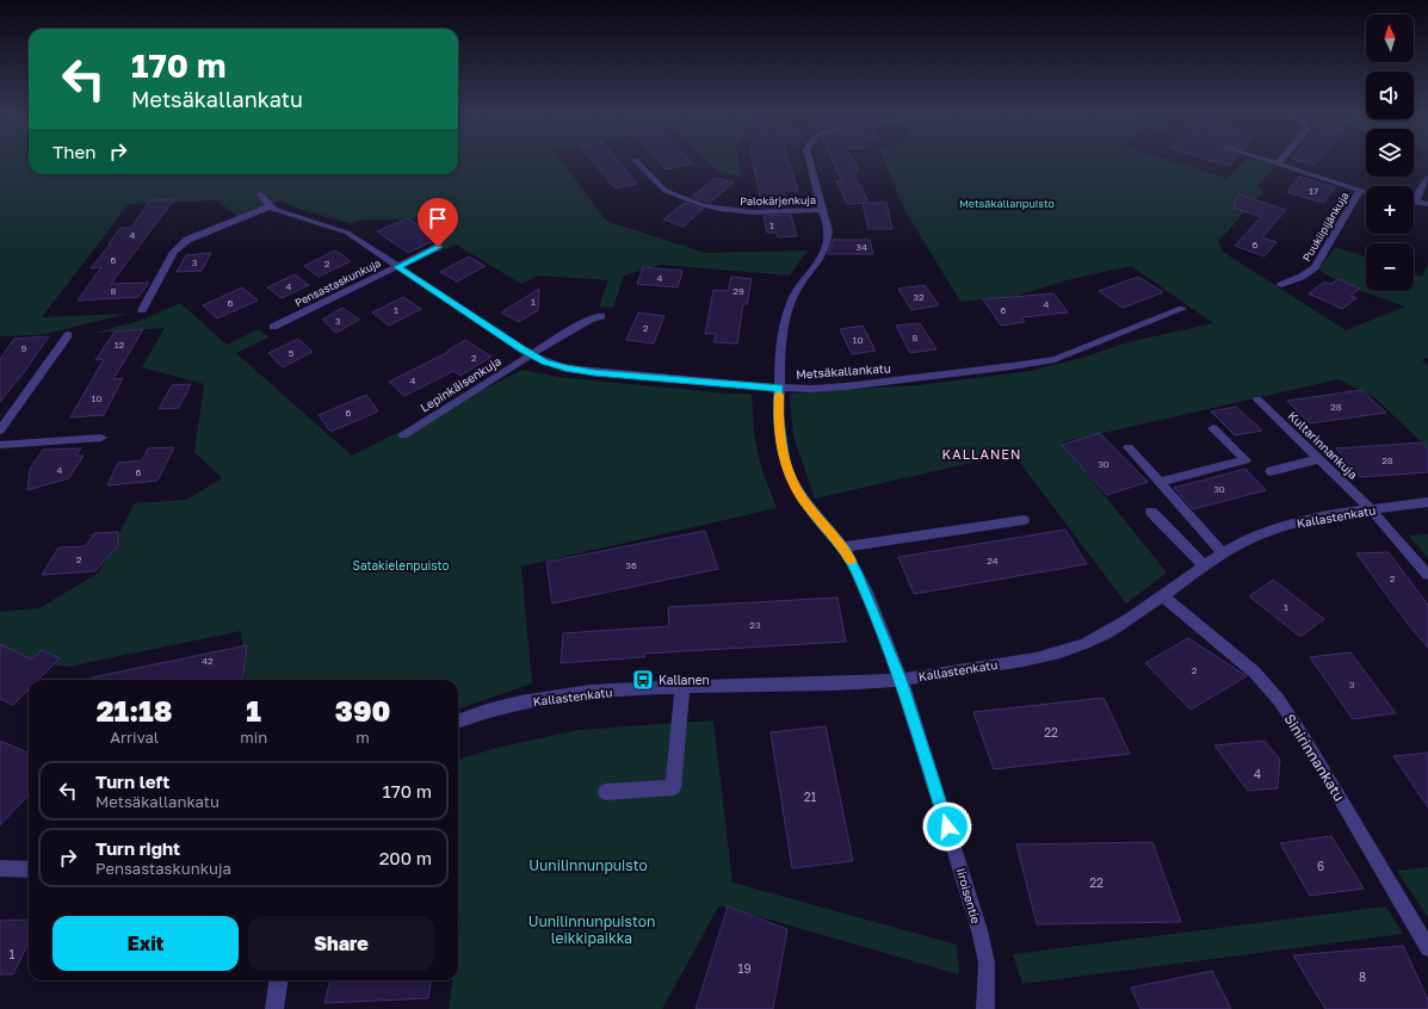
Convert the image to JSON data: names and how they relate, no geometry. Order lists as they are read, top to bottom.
{
  "streets": {
    "street": [
      "Palokärjenkuja",
      "Puukiipijänkuja",
      "Pensastaskunkuja",
      "Metsäkallankatu",
      "Lepinkäisenkuja",
      "Kultarinnankuja",
      "Kallastenkatu",
      "Sinirinnankatu",
      "Iiroisentie"
    ]
  },
  "crossings": [
    ["Palokärjenkuja", "Iiroisentie"],
    ["Pensastaskunkuja", "Metsäkallankatu"],
    ["Metsäkallankatu", "Lepinkäisenkuja"],
    ["Metsäkallankatu", "Iiroisentie"],
    ["Kultarinnankuja", "Kallastenkatu"],
    ["Kallastenkatu", "Sinirinnankatu"],
    ["Kallastenkatu", "Iiroisentie"]
  ],
  "districts": ["KALLANEN"],
  "parks": [
    "Metsäkallanpuisto",
    "Satakielenpuisto",
    "Uunilinnunpuisto",
    "Uunilinnunpuiston leikkipaikka"
  ],
  "places": {
    "bus stop": ["Kallanen"]
  },
  "house_numbers": [
    "17",
    "1",
    "4",
    "6",
    "34",
    "6",
    "3",
    "2",
    "4",
    "4",
    "8",
    "29",
    "32",
    "1",
    "6",
    "4",
    "1",
    "6",
    "3",
    "2",
    "8",
    "10",
    "12",
    "9",
    "5",
    "2",
    "4",
    "10",
    "28",
    "6",
    "28",
    "30",
    "4",
    "6",
    "30",
    "2",
    "24",
    "36",
    "2",
    "1",
    "23",
    "42",
    "2",
    "3",
    "22",
    "4",
    "21",
    "6",
    "22",
    "1",
    "19",
    "8"
  ],
  "north": "top",
  "page": {
    "map_buttons": ["+", "−"],
    "turn": ["170 m", "Metsäkallankatu"],
    "then": "Then",
    "eta": [
      "21:18",
      "Arrival",
      "1",
      "min",
      "390",
      "m"
    ],
    "list": [
      {
        "name": "Turn left",
        "note": "Metsäkallankatu",
        "value": "170 m"
      },
      {
        "name": "Turn right",
        "note": "Pensastaskunkuja",
        "value": "200 m"
      }
    ],
    "buttons": ["Exit", "Share"]
  }
}
